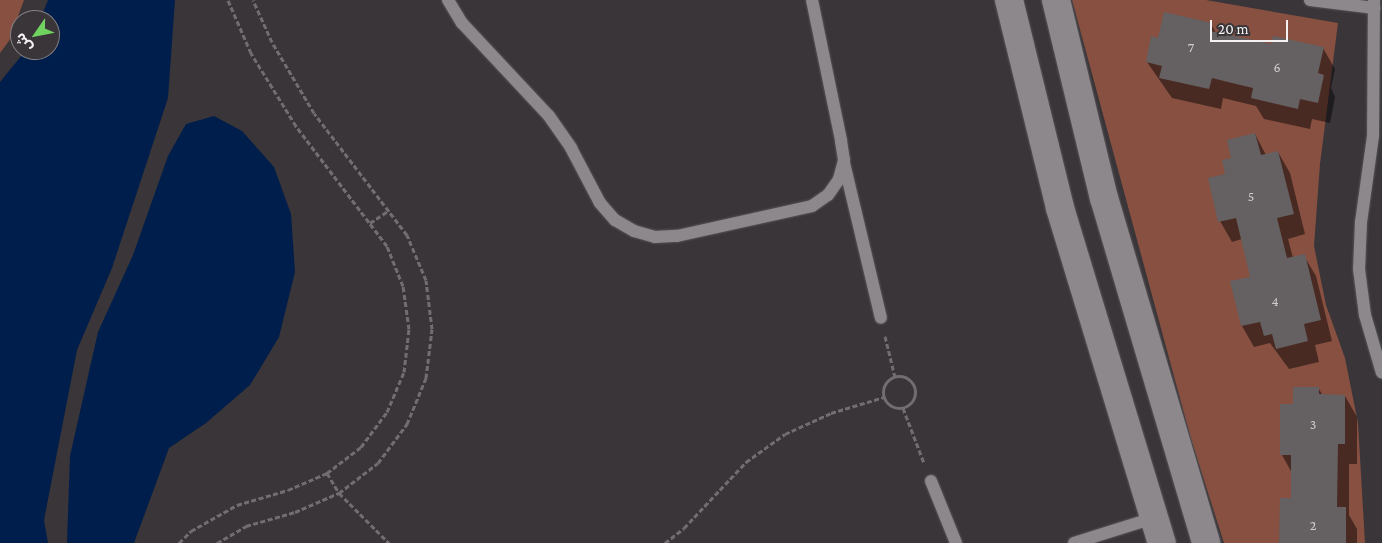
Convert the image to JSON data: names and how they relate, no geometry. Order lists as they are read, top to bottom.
{
  "house_numbers": [
    "7",
    "6",
    "5",
    "4",
    "3",
    "2"
  ],
  "scale_bar": "20 m",
  "north": "bottom left"
}
